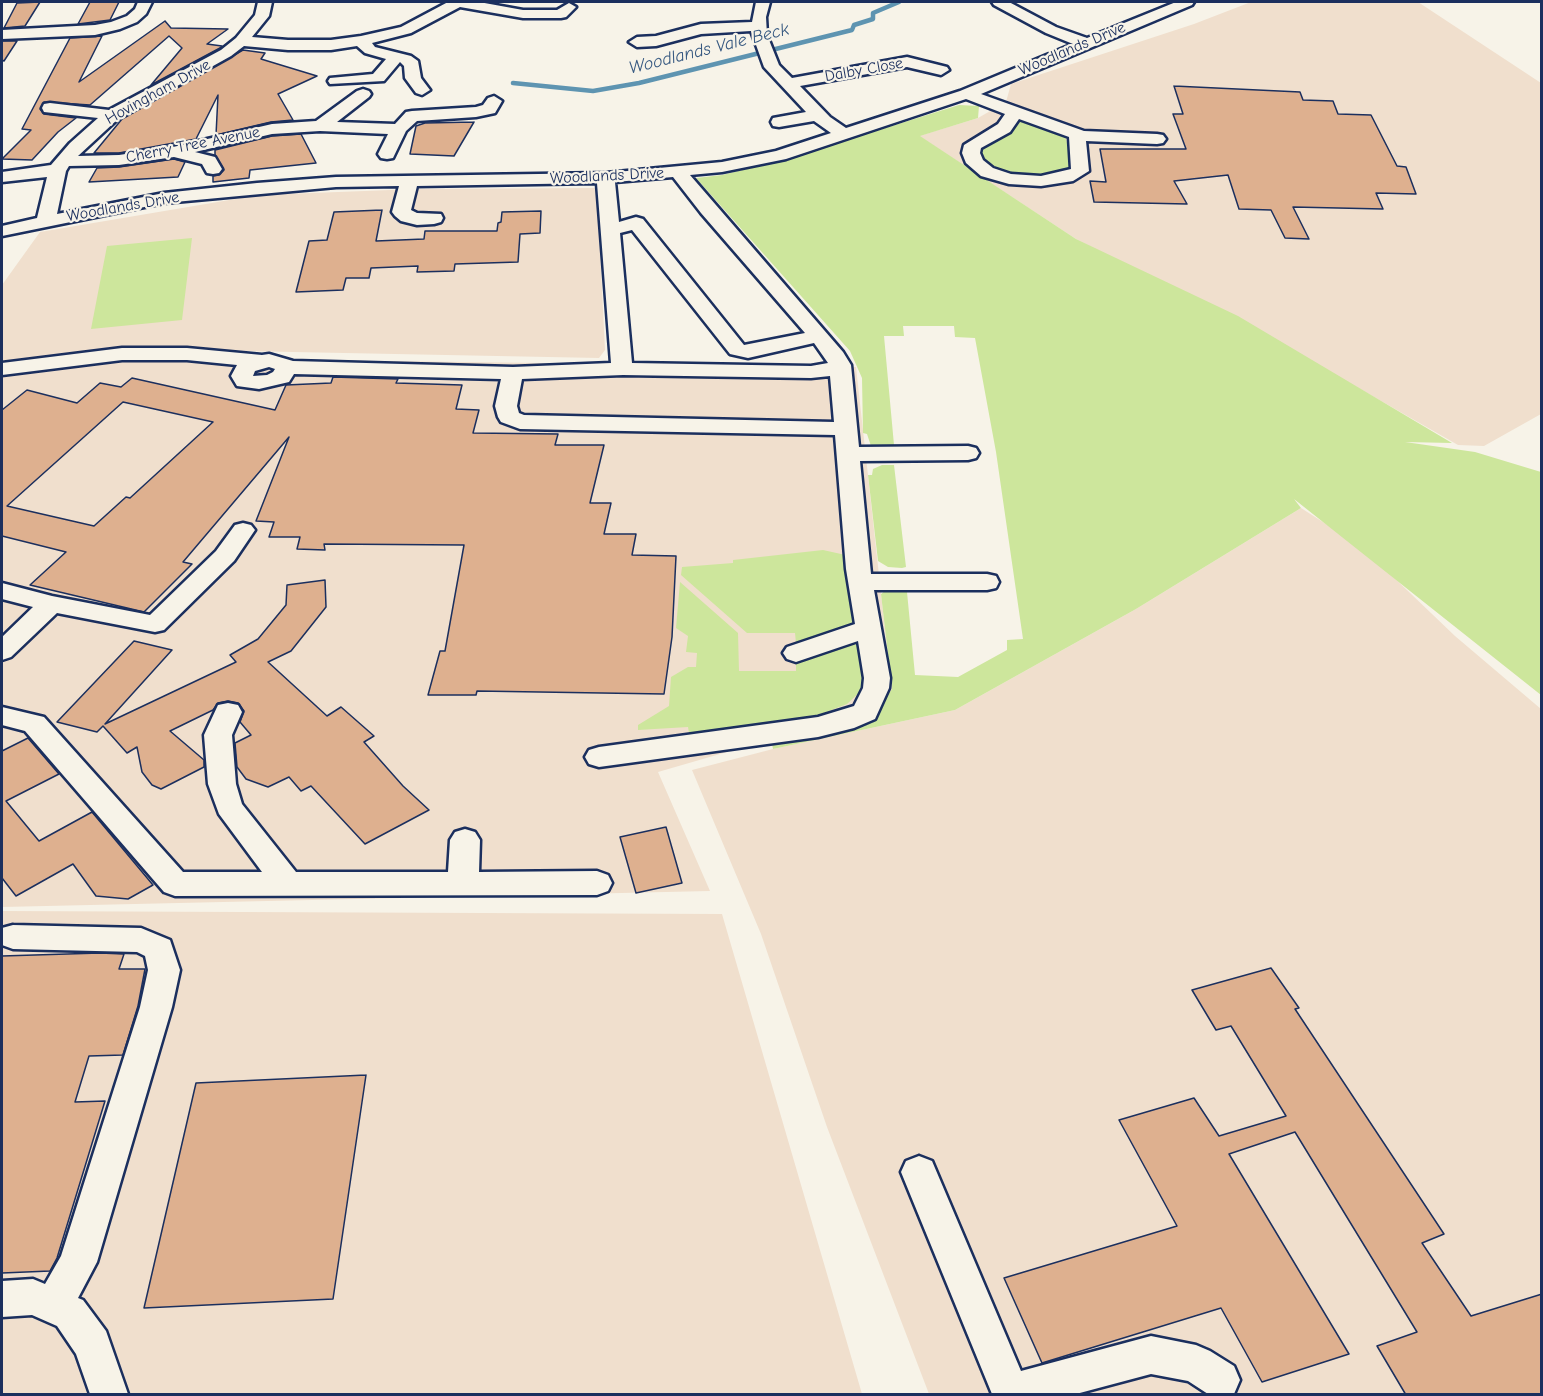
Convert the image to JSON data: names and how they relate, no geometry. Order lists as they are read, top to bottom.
{
  "streets": {
    "street": [
      "Woodlands Drive",
      "Dalby Close",
      "Hovingham Drive",
      "Cherry Tree Avenue"
    ]
  },
  "crossings": [
    ["Hovingham Drive", "Cherry Tree Avenue"]
  ],
  "water": ["Woodlands Vale Beck"]
}
